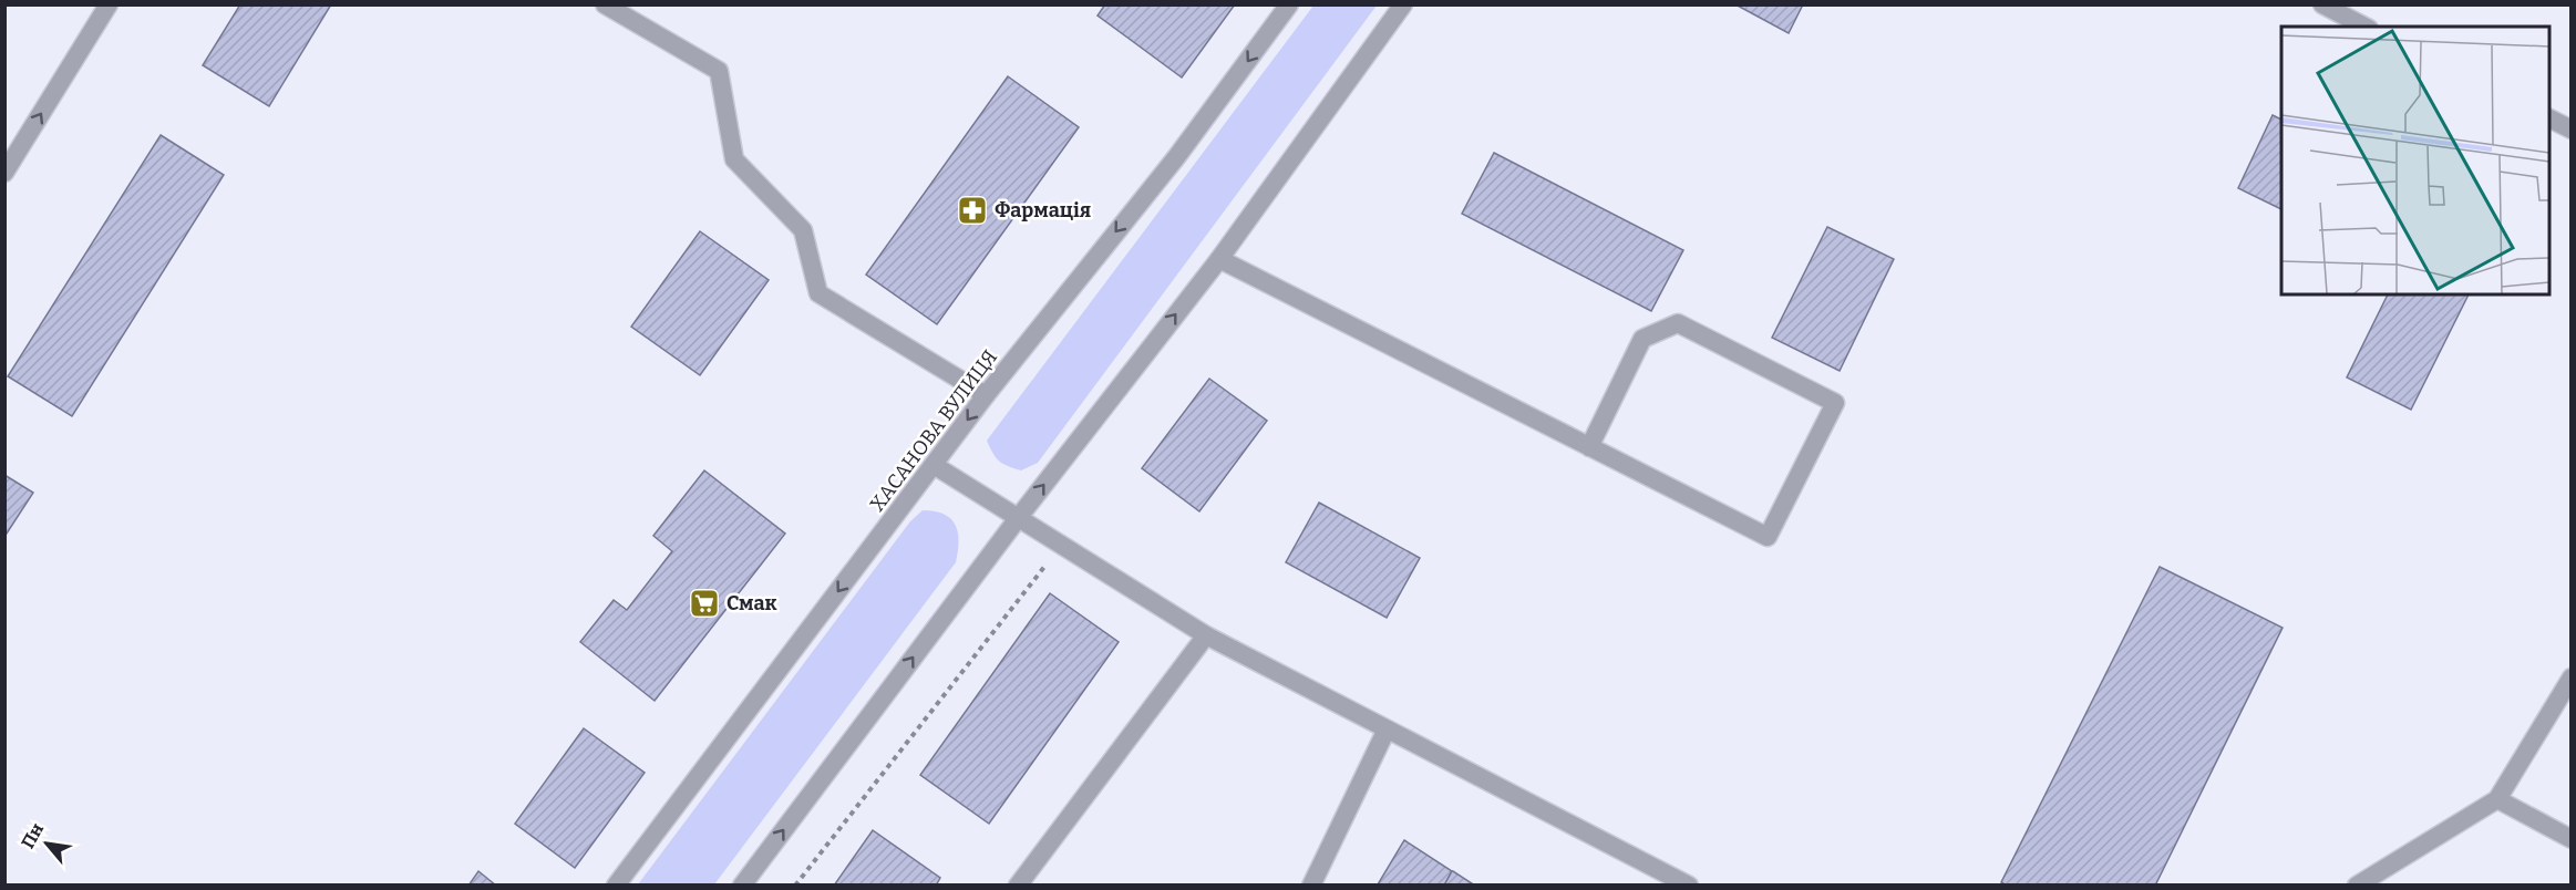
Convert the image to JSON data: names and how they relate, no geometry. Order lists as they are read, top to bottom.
{
  "streets": {
    "street": ["ХАСАНОВА ВУЛИЦЯ"]
  },
  "places": {
    "pharmacy": ["Фармація"],
    "supermarket": ["Смак"]
  },
  "north": "top left"
}
